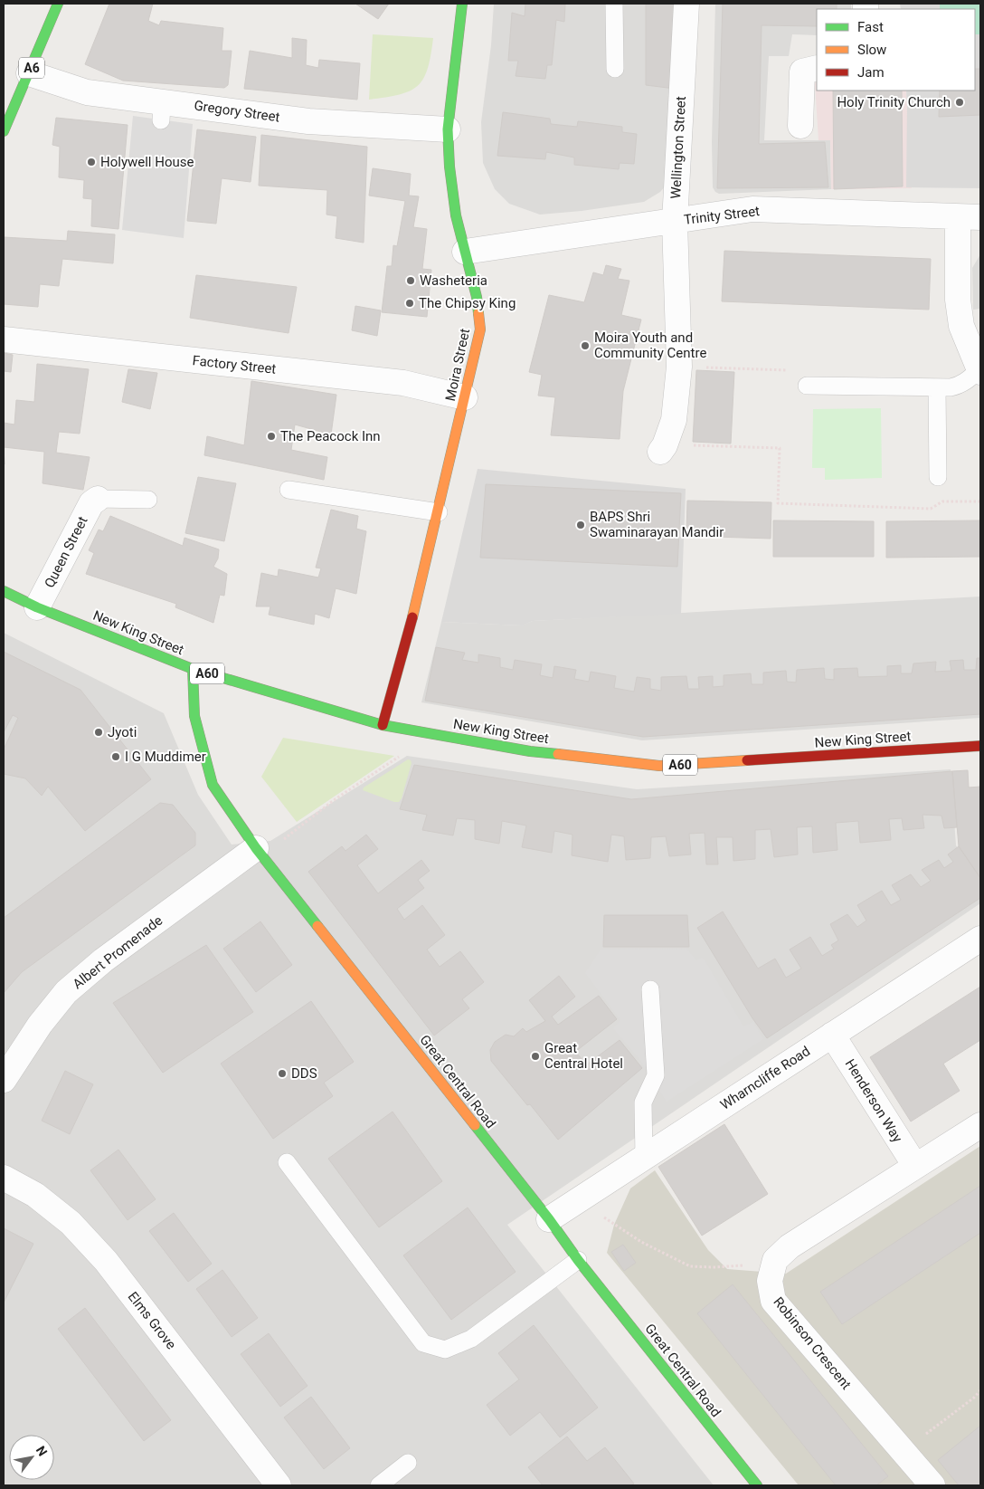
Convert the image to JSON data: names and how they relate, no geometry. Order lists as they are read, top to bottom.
{
  "streets": {
    "main road": [
      "A6",
      "Moira Street",
      "New King Street",
      "A60",
      "Great Central Road"
    ],
    "street": [
      "Gregory Street",
      "Wellington Street",
      "Trinity Street",
      "Factory Street",
      "Queen Street",
      "Albert Promenade",
      "Wharncliffe Road",
      "Henderson Way",
      "Elms Grove",
      "Robinson Crescent"
    ]
  },
  "crossings": [
    ["A6", "Gregory Street"],
    ["Gregory Street", "Moira Street"],
    ["Wellington Street", "Trinity Street"],
    ["Trinity Street", "Moira Street"],
    ["Factory Street", "Moira Street"],
    ["Moira Street", "New King Street"],
    ["Queen Street", "New King Street"],
    ["Queen Street", "A60"],
    ["New King Street", "A60"],
    ["New King Street", "Great Central Road"],
    ["Albert Promenade", "Great Central Road"],
    ["Wharncliffe Road", "Great Central Road"],
    ["Wharncliffe Road", "Henderson Way"],
    ["Henderson Way", "Robinson Crescent"]
  ],
  "places": [
    "Holy Trinity Church",
    "Holywell House",
    "Washeteria",
    "The Chipsy King",
    "Moira Youth and Community Centre",
    "The Peacock Inn",
    "BAPS Shri Swaminarayan Mandir",
    "Jyoti",
    "I G Muddimer",
    "Great Central Hotel",
    "DDS"
  ],
  "legend": ["Fast", "Slow", "Jam"],
  "north": "top right"
}
